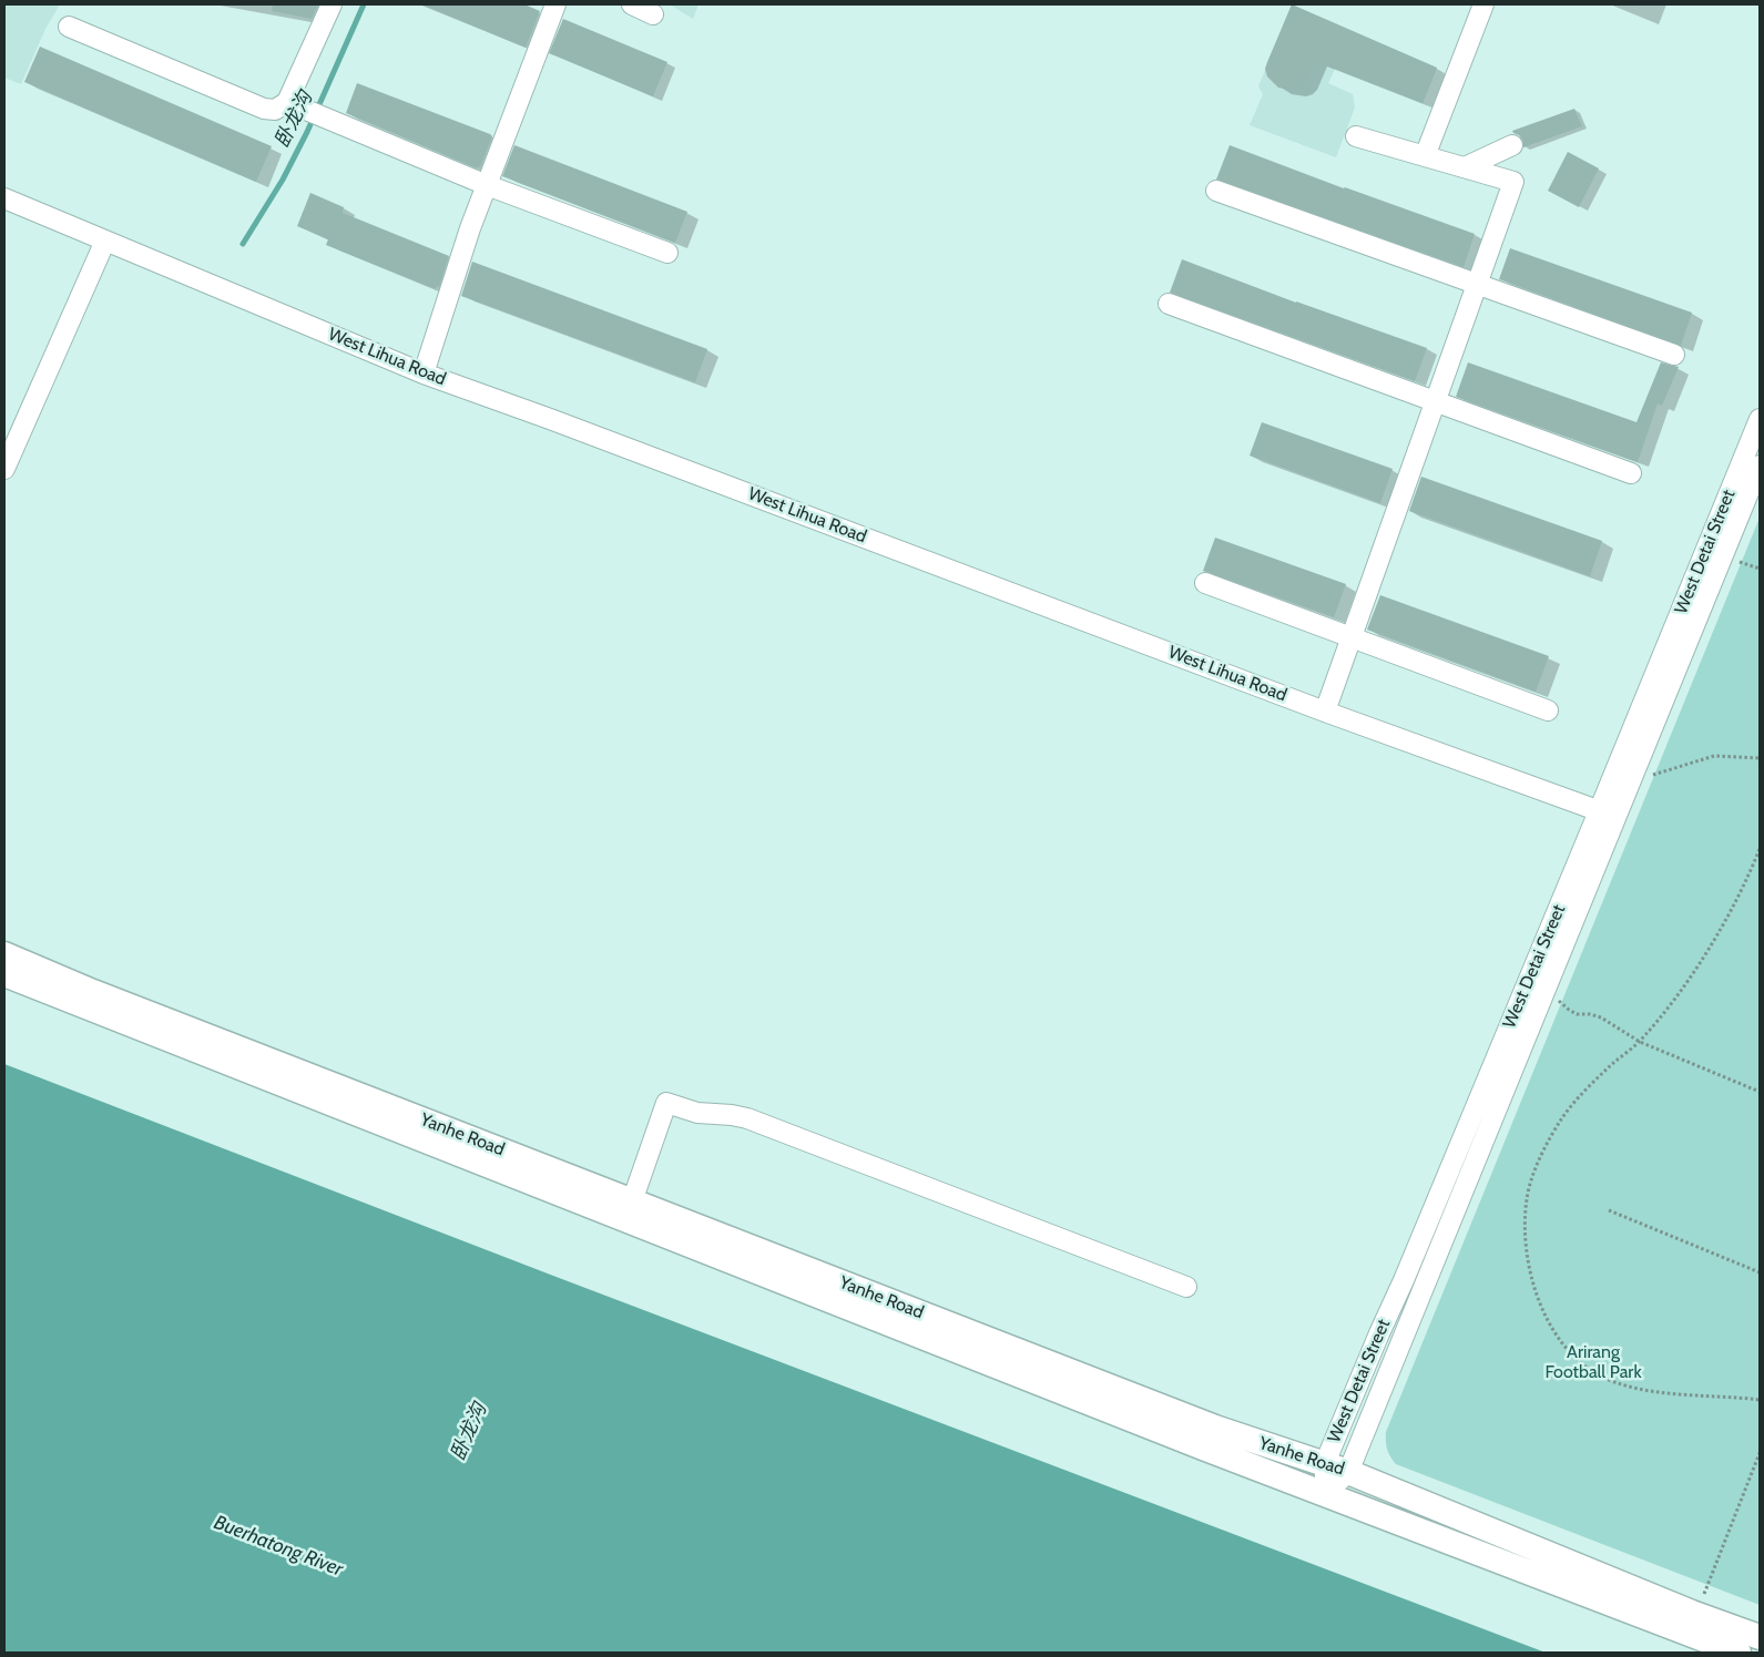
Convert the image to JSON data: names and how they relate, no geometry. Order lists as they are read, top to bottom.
{
  "streets": {
    "main road": ["Yanhe Road"],
    "street": ["West Lihua Road", "West Detai Street"]
  },
  "crossings": [
    ["West Lihua Road", "West Detai Street"],
    ["West Detai Street", "Yanhe Road"]
  ],
  "water": ["卧龙沟", "Buerhatong River"],
  "parks": ["Arirang Football Park"]
}
